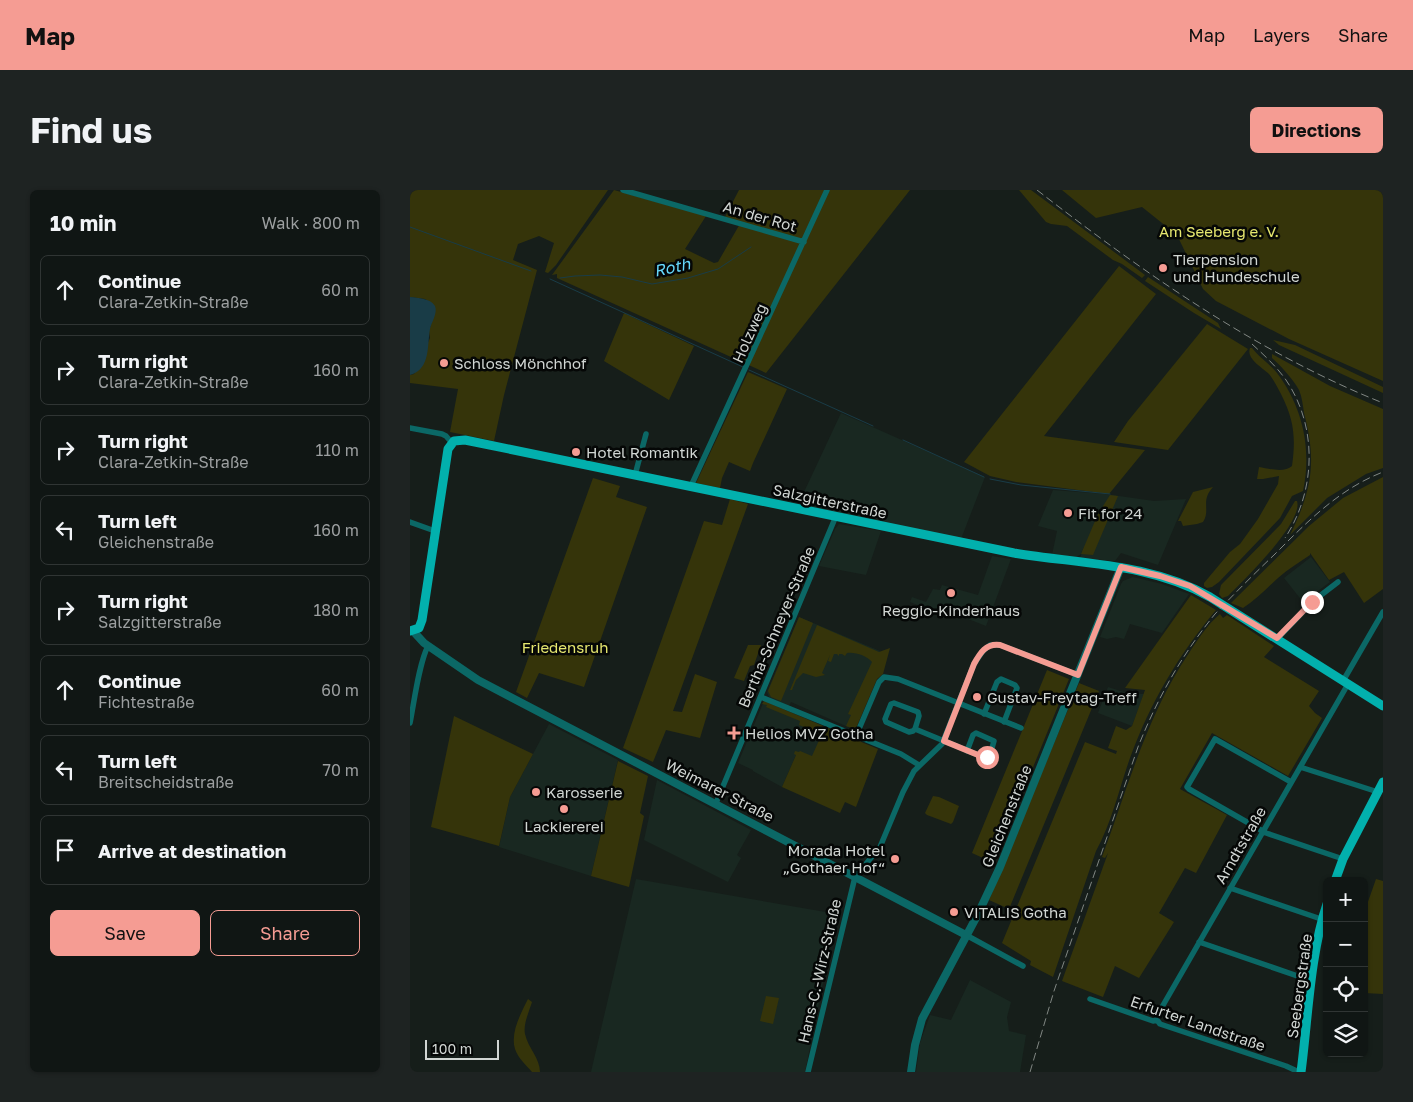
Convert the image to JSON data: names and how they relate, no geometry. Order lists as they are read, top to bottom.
{
  "streets": {
    "main road": ["Salzgitterstraße", "Seebergstraße"],
    "street": [
      "An der Rot",
      "Holzweg",
      "Bertha-Schneyer-Straße",
      "Weimarer Straße",
      "Gleichenstraße",
      "Arndtstraße",
      "Hans-C.-Wirz-Straße",
      "Erfurter Landstraße"
    ]
  },
  "crossings": [
    ["An der Rot", "Holzweg"],
    ["Holzweg", "Salzgitterstraße"],
    ["Salzgitterstraße", "Bertha-Schneyer-Straße"],
    ["Salzgitterstraße", "Gleichenstraße"],
    ["Salzgitterstraße", "Arndtstraße"],
    ["Bertha-Schneyer-Straße", "Weimarer Straße"],
    ["Weimarer Straße", "Gleichenstraße"],
    ["Weimarer Straße", "Hans-C.-Wirz-Straße"],
    ["Arndtstraße", "Erfurter Landstraße"],
    ["Seebergstraße", "Erfurter Landstraße"]
  ],
  "water": ["Roth"],
  "parks": ["Am Seeberg e. V.", "Friedensruh"],
  "places": {
    "other": [
      "Tierpension und Hundeschule",
      "Schloss Mönchhof",
      "Hotel Romantik",
      "Fit for 24",
      "Reggio-Kinderhaus",
      "Gustav-Freytag-Treff",
      "Karosserie",
      "Lackiererei",
      "Morada Hotel „Gothaer Hof“",
      "VITALIS Gotha"
    ],
    "health": ["Helios MVZ Gotha"]
  },
  "scale_bar": "100 m",
  "page": {
    "header": "Map",
    "nav": ["Map", "Layers", "Share"],
    "buttons": [
      "Directions",
      ["Save", "Share"]
    ],
    "title": "Find us",
    "heading": ["10 min", "Walk · 800 m"],
    "list": [
      ["Continue", "Clara-Zetkin-Straße", "60 m"],
      ["Turn right", "Clara-Zetkin-Straße", "160 m"],
      ["Turn right", "Clara-Zetkin-Straße", "110 m"],
      ["Turn left", "Gleichenstraße", "160 m"],
      ["Turn right", "Salzgitterstraße", "180 m"],
      ["Continue", "Fichtestraße", "60 m"],
      ["Turn left", "Breitscheidstraße", "70 m"],
      "Arrive at destination"
    ],
    "map_buttons": ["+", "−"],
    "scale": "100 m"
  }
}
